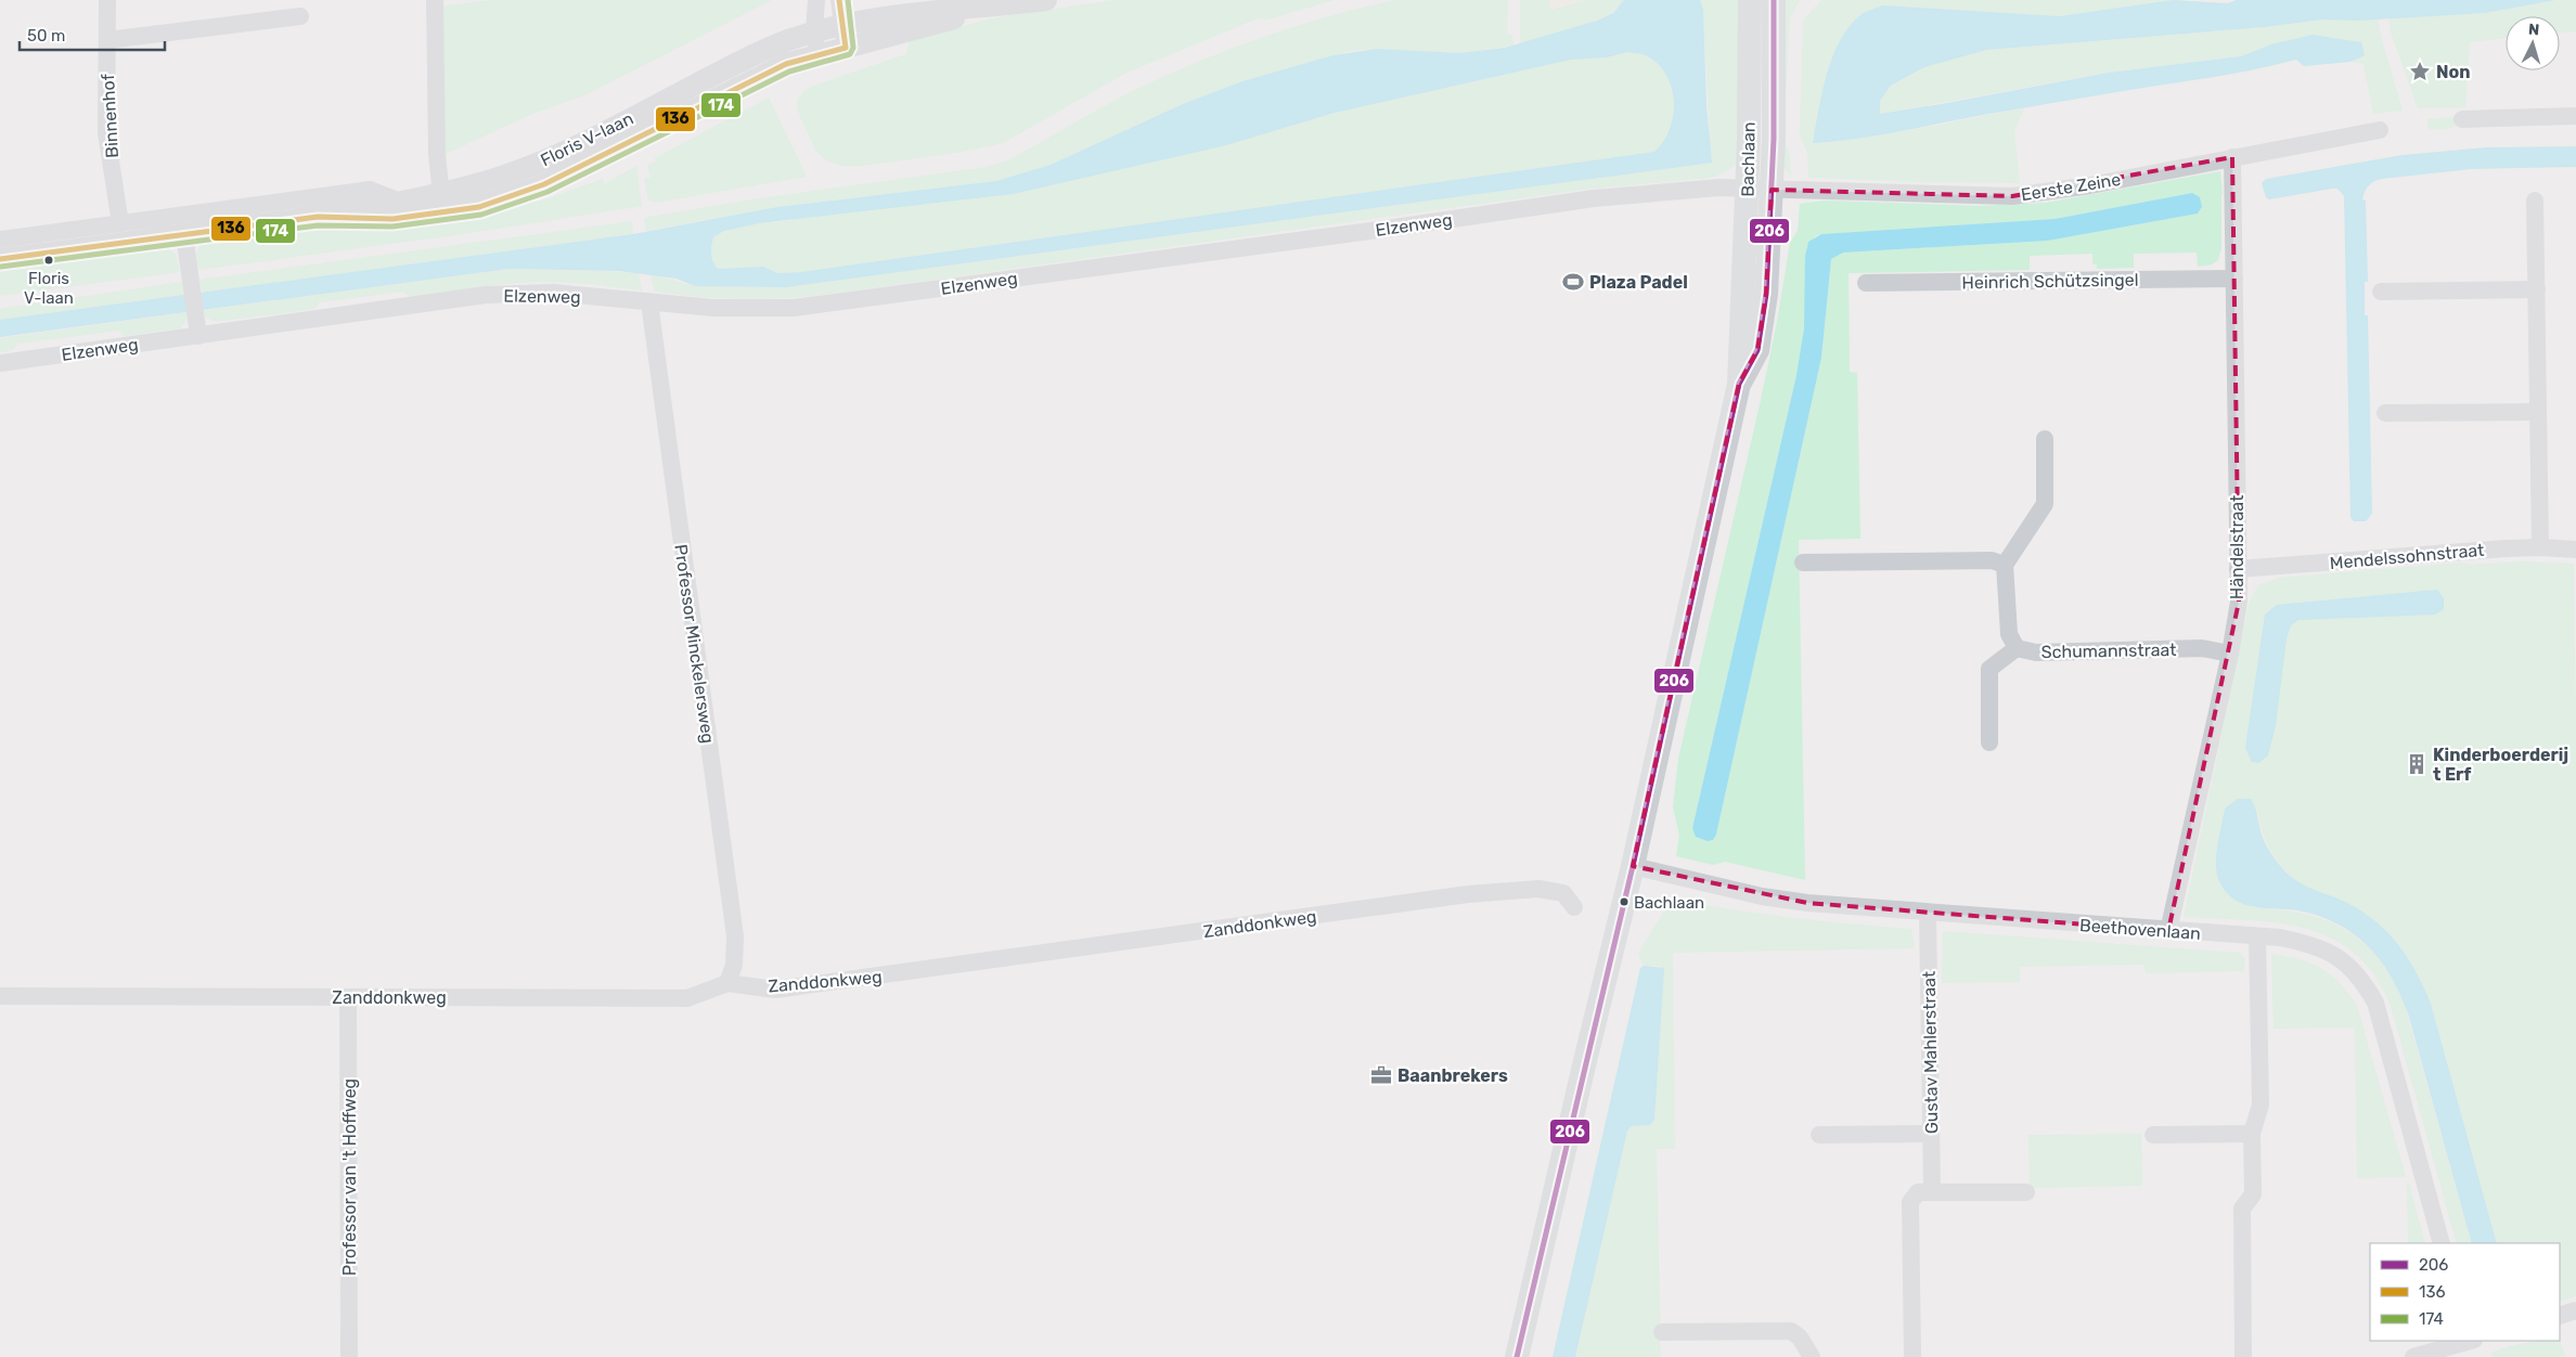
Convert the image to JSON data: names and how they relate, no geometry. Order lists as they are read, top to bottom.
{
  "streets": {
    "main road": ["Bachlaan"],
    "street": [
      "Binnenhof",
      "Floris V-laan",
      "Eerste Zeine",
      "Elzenweg",
      "Heinrich Schützsingel",
      "Händelstraat",
      "Mendelssohnstraat",
      "Professor Minckelersweg",
      "Schumannstraat",
      "Zanddonkweg",
      "Beethovenlaan",
      "Gustav Mahlerstraat",
      "Professor van 't Hoffweg"
    ]
  },
  "crossings": [
    ["Bachlaan", "Eerste Zeine"],
    ["Bachlaan", "Elzenweg"],
    ["Bachlaan", "Beethovenlaan"],
    ["Eerste Zeine", "Elzenweg"],
    ["Eerste Zeine", "Händelstraat"],
    ["Elzenweg", "Professor Minckelersweg"],
    ["Heinrich Schützsingel", "Händelstraat"],
    ["Händelstraat", "Mendelssohnstraat"],
    ["Händelstraat", "Schumannstraat"],
    ["Händelstraat", "Beethovenlaan"],
    ["Professor Minckelersweg", "Zanddonkweg"],
    ["Zanddonkweg", "Professor van 't Hoffweg"],
    ["Beethovenlaan", "Gustav Mahlerstraat"]
  ],
  "places": {
    "place": ["Non"],
    "other": ["Floris V-laan", "Bachlaan"],
    "sports": ["Plaza Padel"],
    "building": ["Kinderboerderij t Erf"],
    "office": ["Baanbrekers"]
  },
  "lines": ["transit line 206", "transit line 136", "transit line 174"],
  "legend": ["206", "136", "174"],
  "scale_bar": "50 m",
  "north": "top"
}
